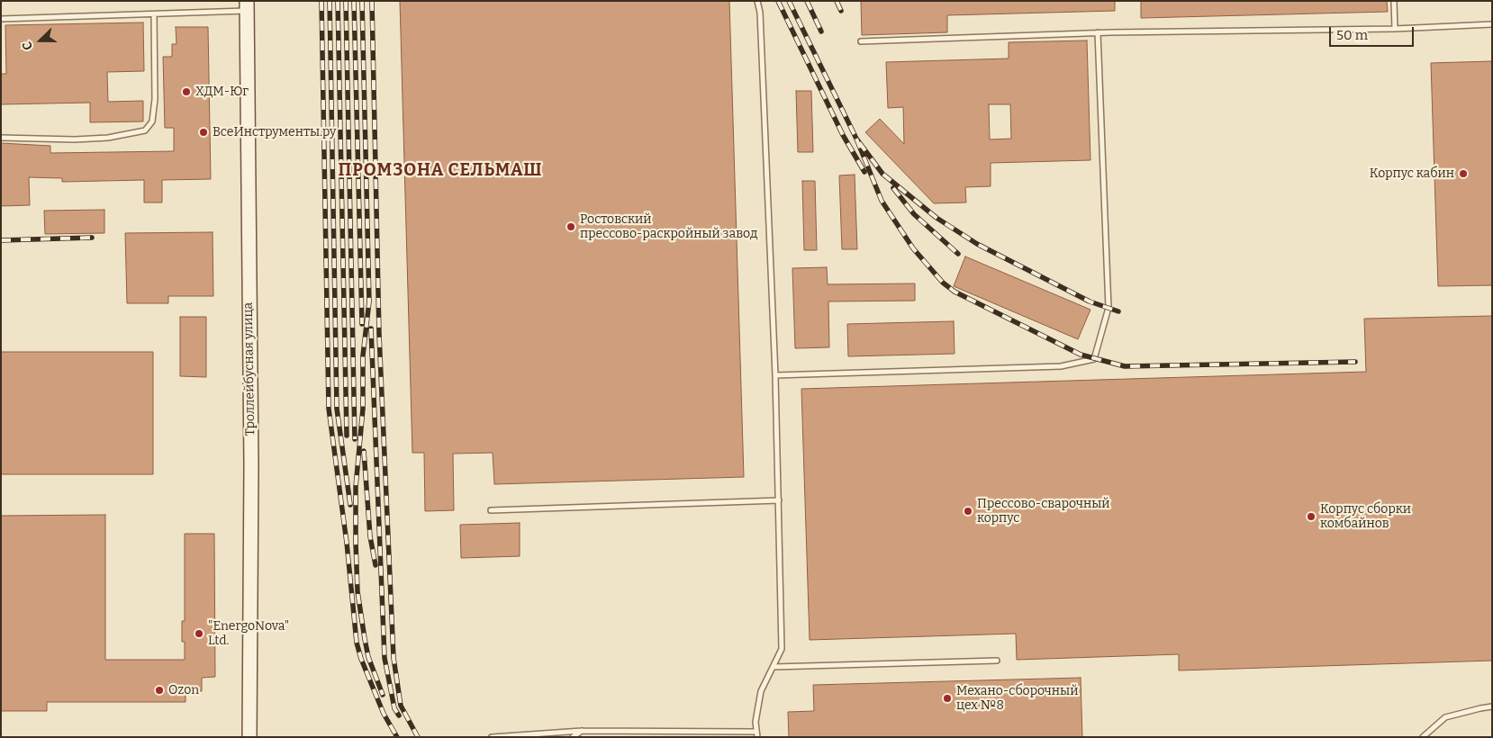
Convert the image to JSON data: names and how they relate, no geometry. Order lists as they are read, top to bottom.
{
  "streets": {
    "main road": ["Троллейбусная улица"]
  },
  "districts": ["ПРОМЗОНА СЕЛЬМАШ"],
  "places": [
    "ХДМ-Юг",
    "ВсеИнструменты.ру",
    "Корпус кабин",
    "Ростовский прессово-раскройный завод",
    "Прессово-сварочный корпус",
    "Корпус сборки комбайнов",
    "\"EnergoNova\" Ltd.",
    "Ozon",
    "Механо-сборочный цех №8"
  ],
  "scale_bar": "50 m",
  "north": "left"
}
